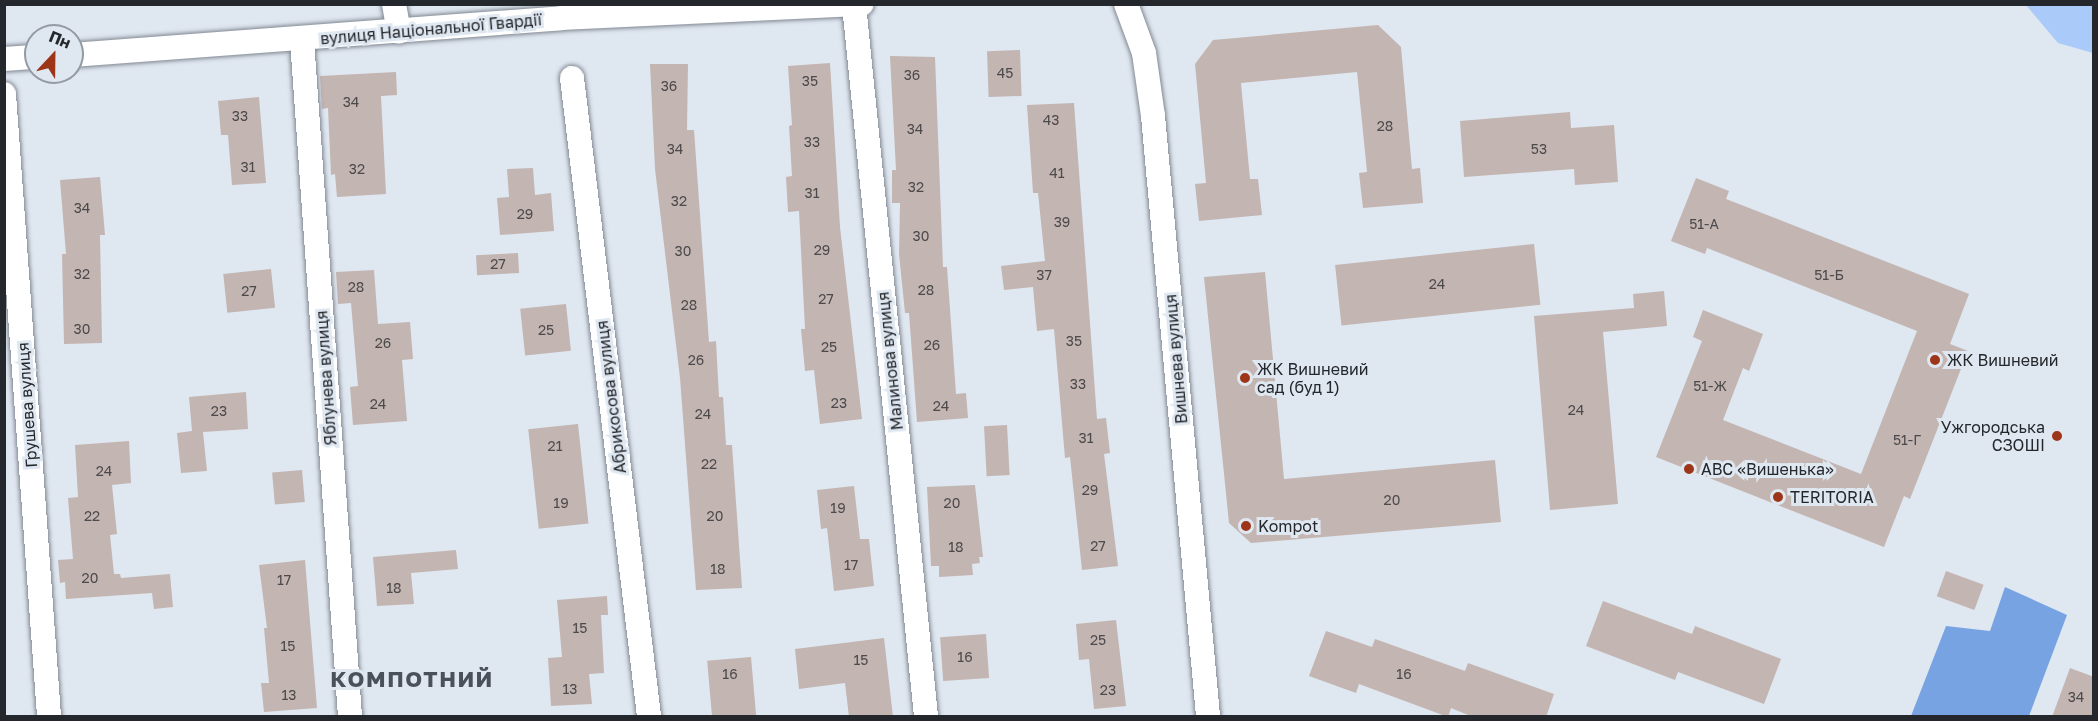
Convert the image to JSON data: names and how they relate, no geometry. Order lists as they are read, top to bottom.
{
  "streets": {
    "street": [
      "вулиця Національної Гвардії",
      "Вишнева вулиця",
      "Малинова вулиця",
      "Яблунева вулиця",
      "Абрикосова вулиця",
      "Грушева вулиця"
    ]
  },
  "crossings": [
    ["вулиця Національної Гвардії", "Малинова вулиця"],
    ["вулиця Національної Гвардії", "Яблунева вулиця"]
  ],
  "districts": ["КОМПОТНИЙ"],
  "places": [
    "ЖК Вишневий",
    "ЖК Вишневий сад (буд 1)",
    "Ужгородська СЗОШІ",
    "ABC «Вишенька»",
    "TERITORIA",
    "Kompot"
  ],
  "house_numbers": [
    "45",
    "36",
    "35",
    "36",
    "34",
    "33",
    "43",
    "28",
    "34",
    "33",
    "34",
    "53",
    "31",
    "32",
    "41",
    "32",
    "31",
    "32",
    "34",
    "29",
    "39",
    "51-А",
    "30",
    "29",
    "30",
    "27",
    "32",
    "37",
    "51-Б",
    "24",
    "28",
    "28",
    "27",
    "27",
    "28",
    "30",
    "25",
    "35",
    "26",
    "26",
    "25",
    "26",
    "33",
    "51-Ж",
    "23",
    "24",
    "24",
    "24",
    "23",
    "24",
    "31",
    "51-Г",
    "21",
    "22",
    "24",
    "29",
    "20",
    "19",
    "20",
    "19",
    "22",
    "20",
    "27",
    "18",
    "17",
    "18",
    "20",
    "17",
    "18",
    "15",
    "25",
    "15",
    "16",
    "15",
    "16",
    "16",
    "13",
    "23",
    "13",
    "34"
  ],
  "north": "top"
}
